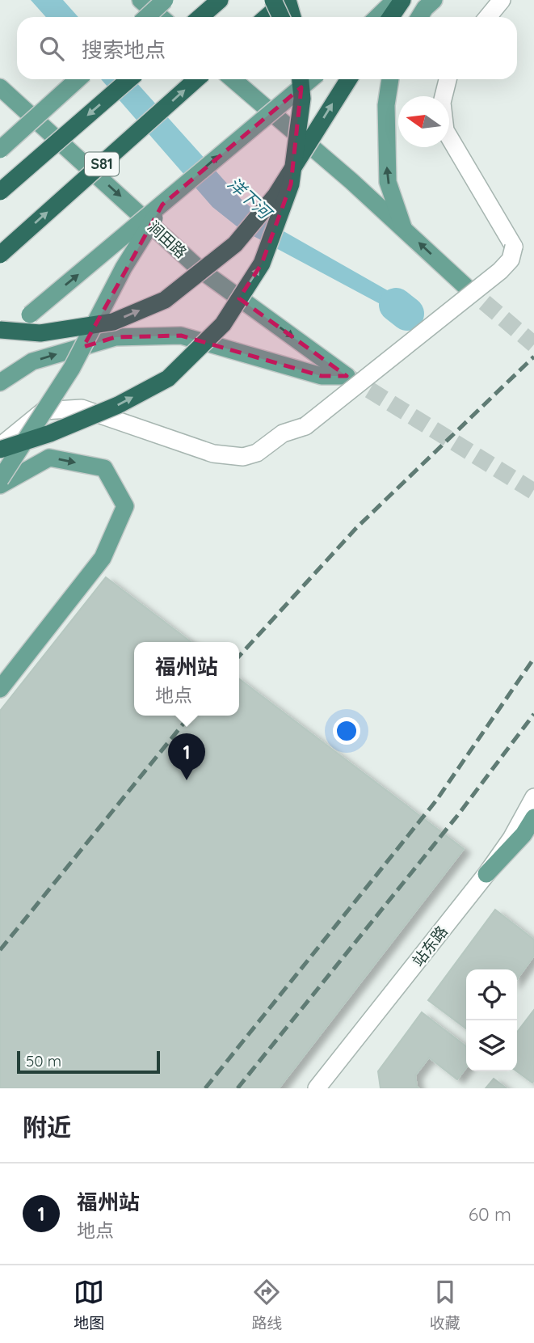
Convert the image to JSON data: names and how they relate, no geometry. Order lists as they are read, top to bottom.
{
  "streets": {
    "highway": ["S81"],
    "main road": ["涧田路"],
    "street": ["站东路"]
  },
  "water": ["洋下河"],
  "scale_bar": "50 m",
  "north": "left",
  "page": {
    "search": "搜索地点",
    "popup": ["福州站", "地点"],
    "pins": "1",
    "scale": "50 m",
    "heading": "附近",
    "list": [
      {
        "mark": "1",
        "name": "福州站",
        "note": "地点",
        "value": "60 m"
      }
    ],
    "nav": ["地图", "路线", "收藏"]
  }
}
